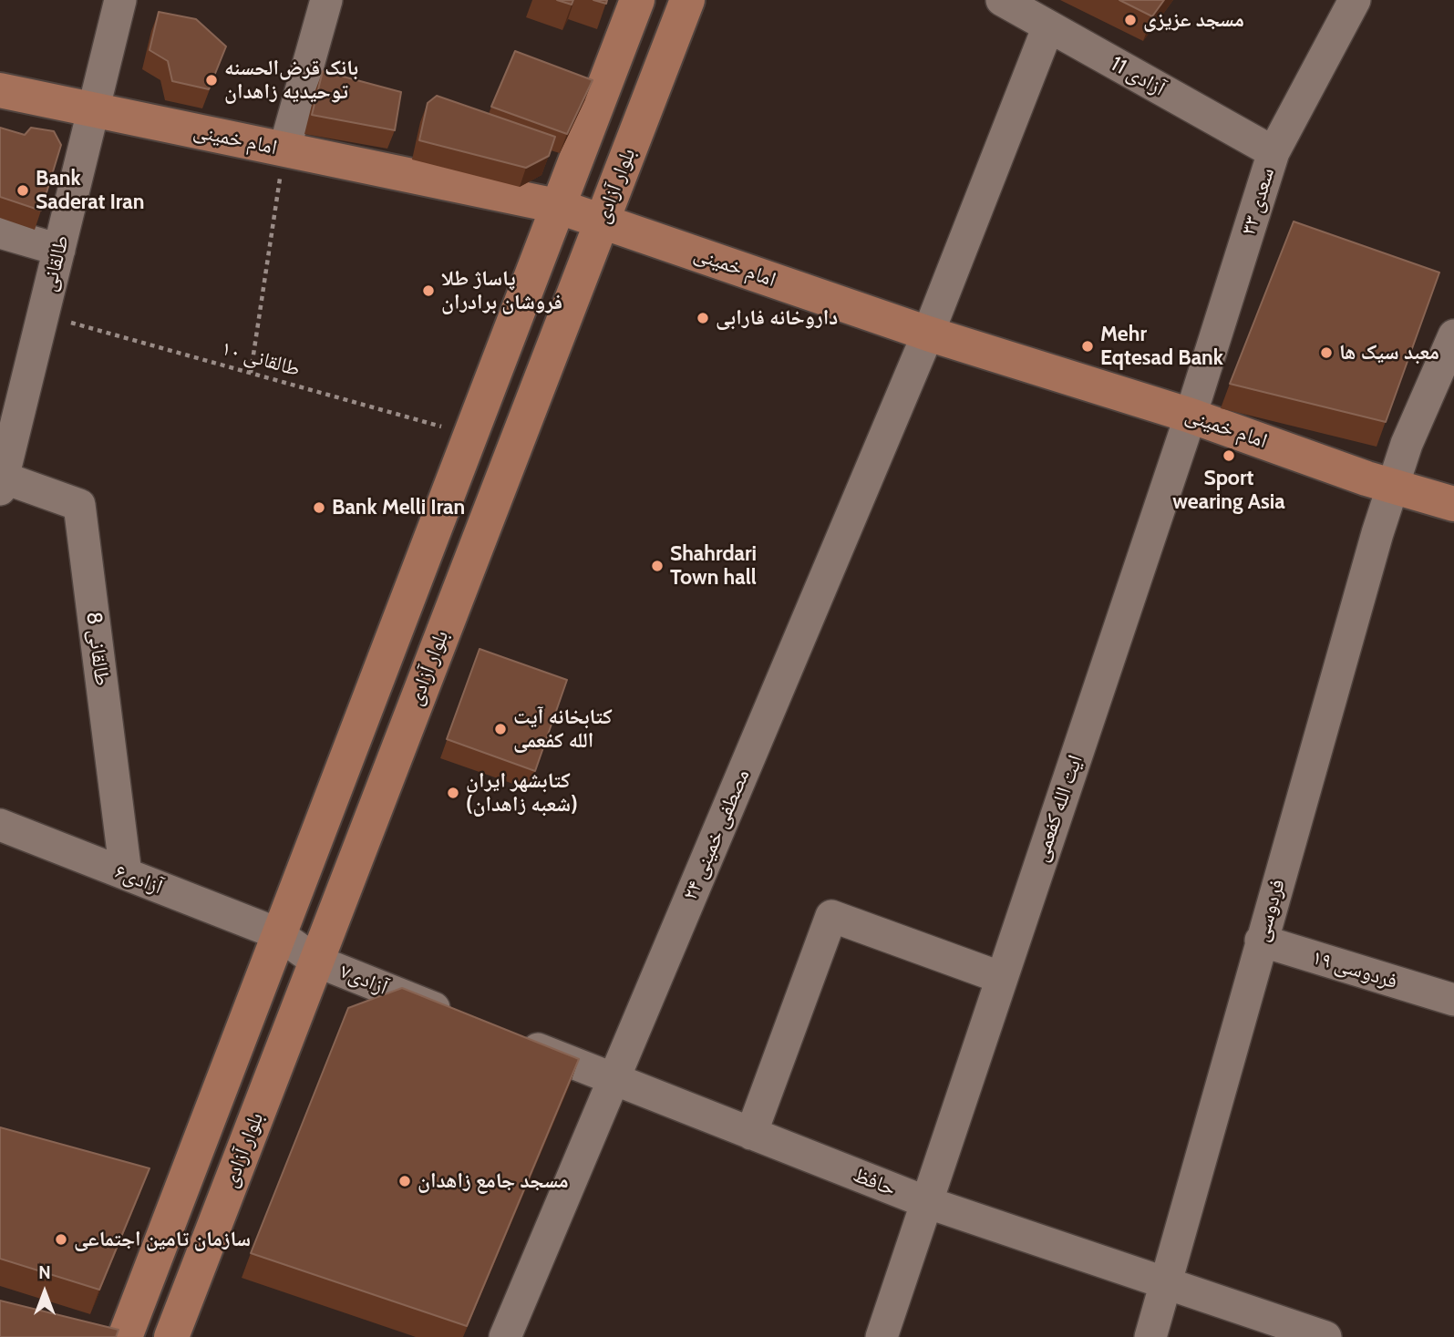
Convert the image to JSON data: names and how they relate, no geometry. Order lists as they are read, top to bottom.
{
  "streets": {
    "main road": ["امام خمینی", "بلوار آزادی"],
    "street": [
      "آزادی 11",
      "سعدی ۳۳",
      "طالقانی",
      "طالقانی 8",
      "ایت الله کفعمی",
      "مصطفی خمینی ۲۴",
      "آزادی۶",
      "فردوسی",
      "فردوسی ۱۹",
      "آزادی۷",
      "حافظ"
    ],
    "path": ["طالقانی ۱۰"]
  },
  "crossings": [
    ["آزادی 11", "سعدی ۳۳"],
    ["آزادی 11", "مصطفی خمینی ۲۴"],
    ["امام خمینی", "بلوار آزادی"],
    ["امام خمینی", "سعدی ۳۳"],
    ["امام خمینی", "طالقانی"],
    ["امام خمینی", "ایت الله کفعمی"],
    ["امام خمینی", "مصطفی خمینی ۲۴"],
    ["امام خمینی", "فردوسی"],
    ["بلوار آزادی", "آزادی۶"],
    ["بلوار آزادی", "آزادی۷"],
    ["سعدی ۳۳", "ایت الله کفعمی"],
    ["طالقانی", "طالقانی ۱۰"],
    ["طالقانی", "طالقانی 8"],
    ["طالقانی 8", "آزادی۶"],
    ["ایت الله کفعمی", "حافظ"],
    ["مصطفی خمینی ۲۴", "حافظ"],
    ["آزادی۶", "آزادی۷"],
    ["فردوسی", "فردوسی ۱۹"],
    ["فردوسی", "حافظ"]
  ],
  "places": [
    "مسجد عزیزی",
    "بانک قرض‌الحسنه توحیدیه زاهدان",
    "Bank Saderat Iran",
    "پاساژ طلا فروشان برادران",
    "داروخانه فارابی",
    "Mehr Eqtesad Bank",
    "معبد سیک ها",
    "Sport wearing Asia",
    "Bank Melli Iran",
    "Shahrdari Town hall",
    "کتابخانه آیت الله کفعمی",
    "کتابشهر ایران (شعبه زاهدان)",
    "مسجد جامع زاهدان",
    "سازمان تامین اجتماعی"
  ],
  "north": "top"
}
